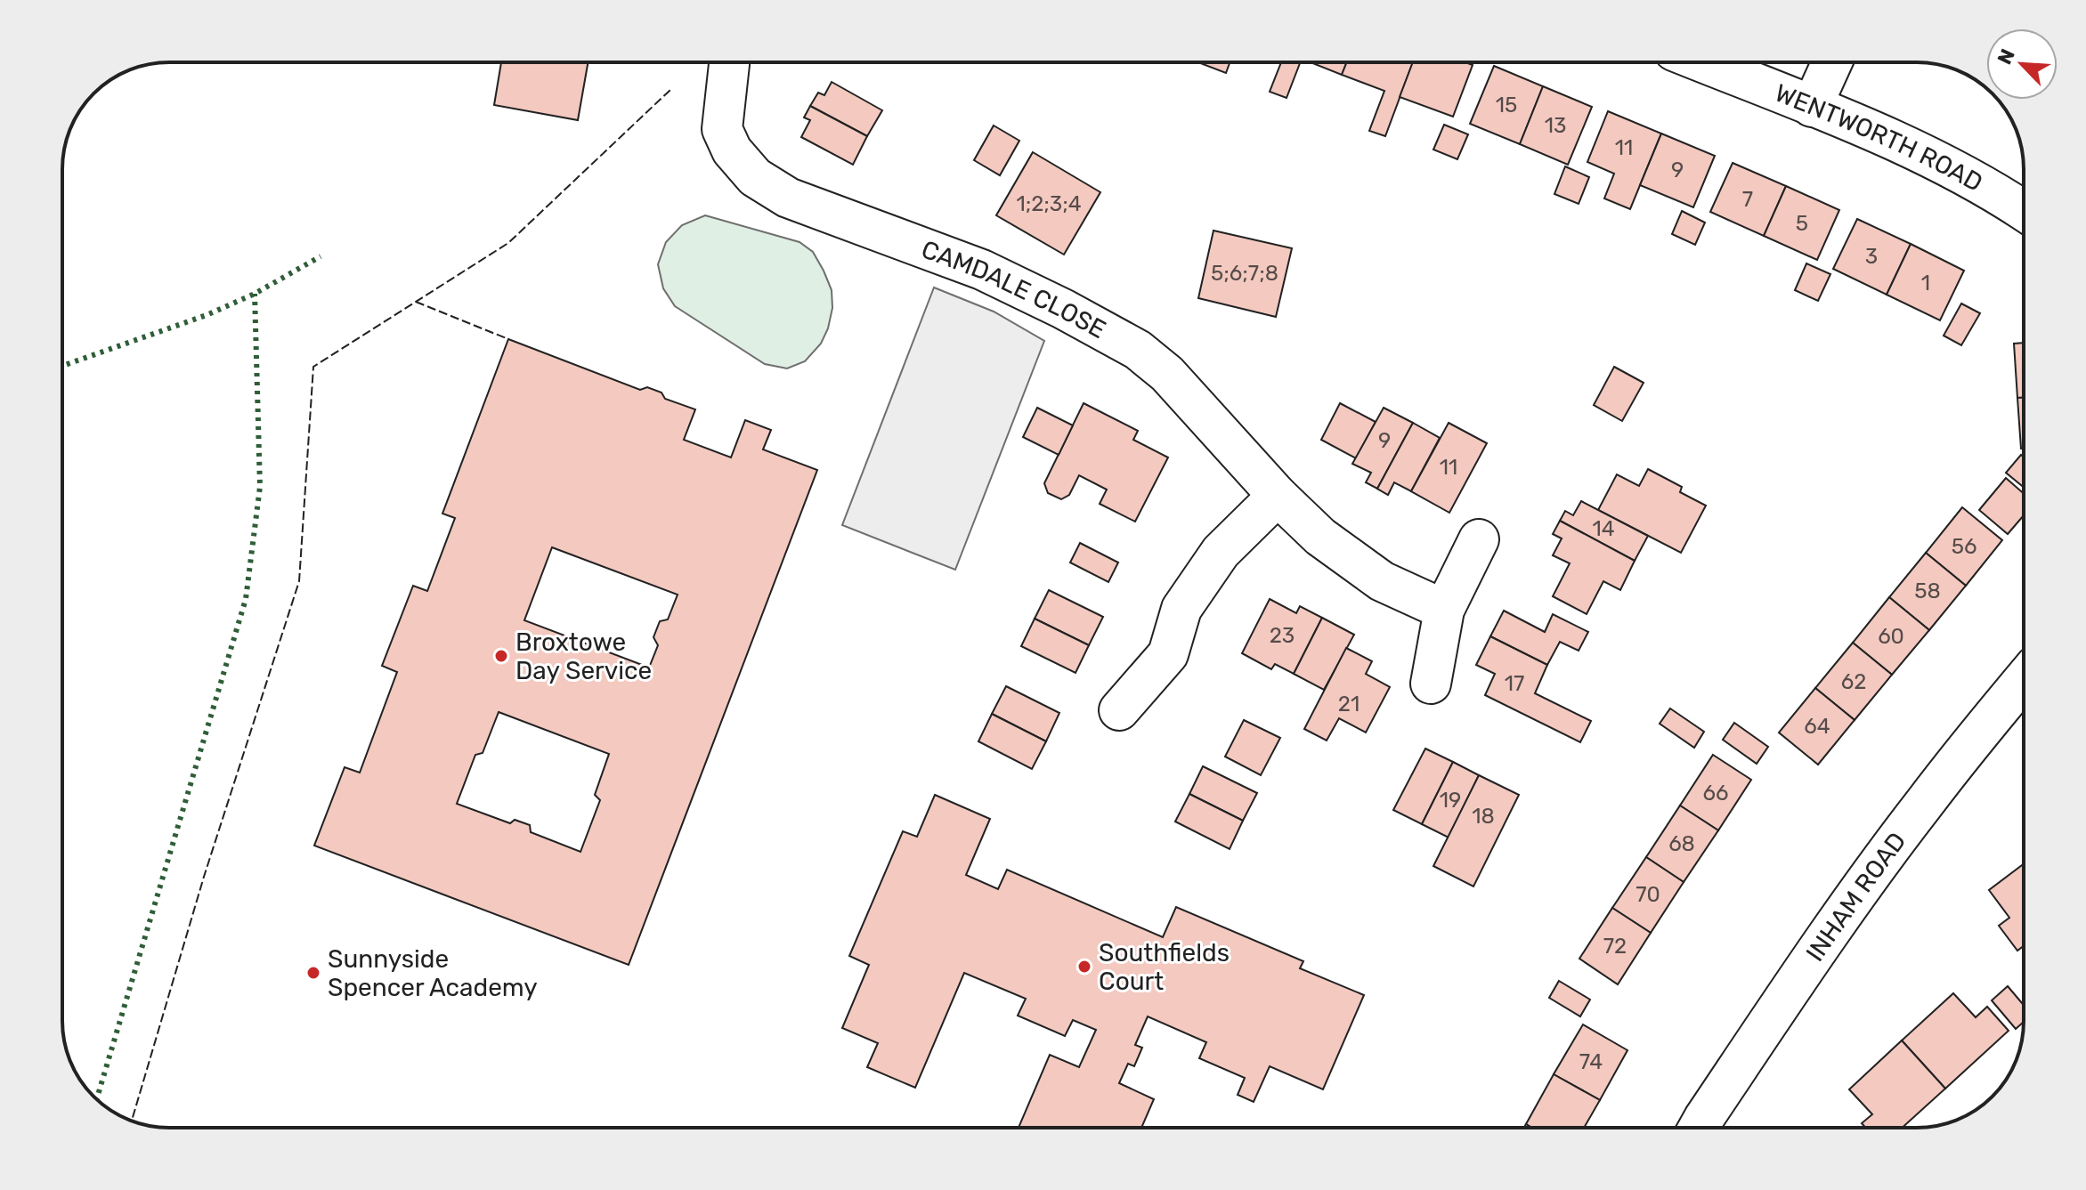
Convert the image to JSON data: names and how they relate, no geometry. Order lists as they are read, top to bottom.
{
  "streets": {
    "street": ["WENTWORTH ROAD", "CAMDALE CLOSE", "INHAM ROAD"]
  },
  "places": ["Broxtowe Day Service", "Southfields Court", "Sunnyside Spencer Academy"],
  "house_numbers": [
    "15",
    "13",
    "11",
    "9",
    "7",
    "1;2;3;4",
    "5",
    "3",
    "5;6;7;8",
    "1",
    "9",
    "11",
    "14",
    "56",
    "58",
    "23",
    "60",
    "62",
    "17",
    "21",
    "64",
    "66",
    "19",
    "18",
    "68",
    "70",
    "72",
    "74"
  ],
  "north": "top left"
}
